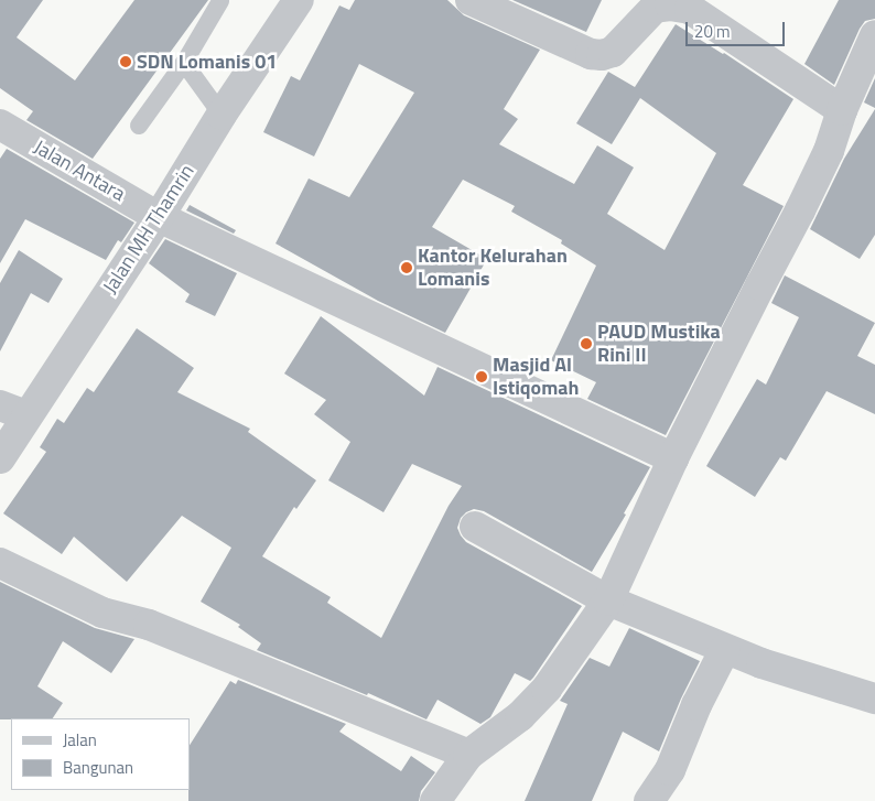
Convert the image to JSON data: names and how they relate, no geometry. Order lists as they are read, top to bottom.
{
  "streets": {
    "street": ["Jalan Antara", "Jalan MH Thamrin"]
  },
  "crossings": [
    ["Jalan Antara", "Jalan MH Thamrin"]
  ],
  "places": [
    "SDN Lomanis 01",
    "Kantor Kelurahan Lomanis",
    "PAUD Mustika Rini II",
    "Masjid Al Istiqomah"
  ],
  "legend": ["Jalan", "Bangunan"],
  "scale_bar": "20 m"
}
